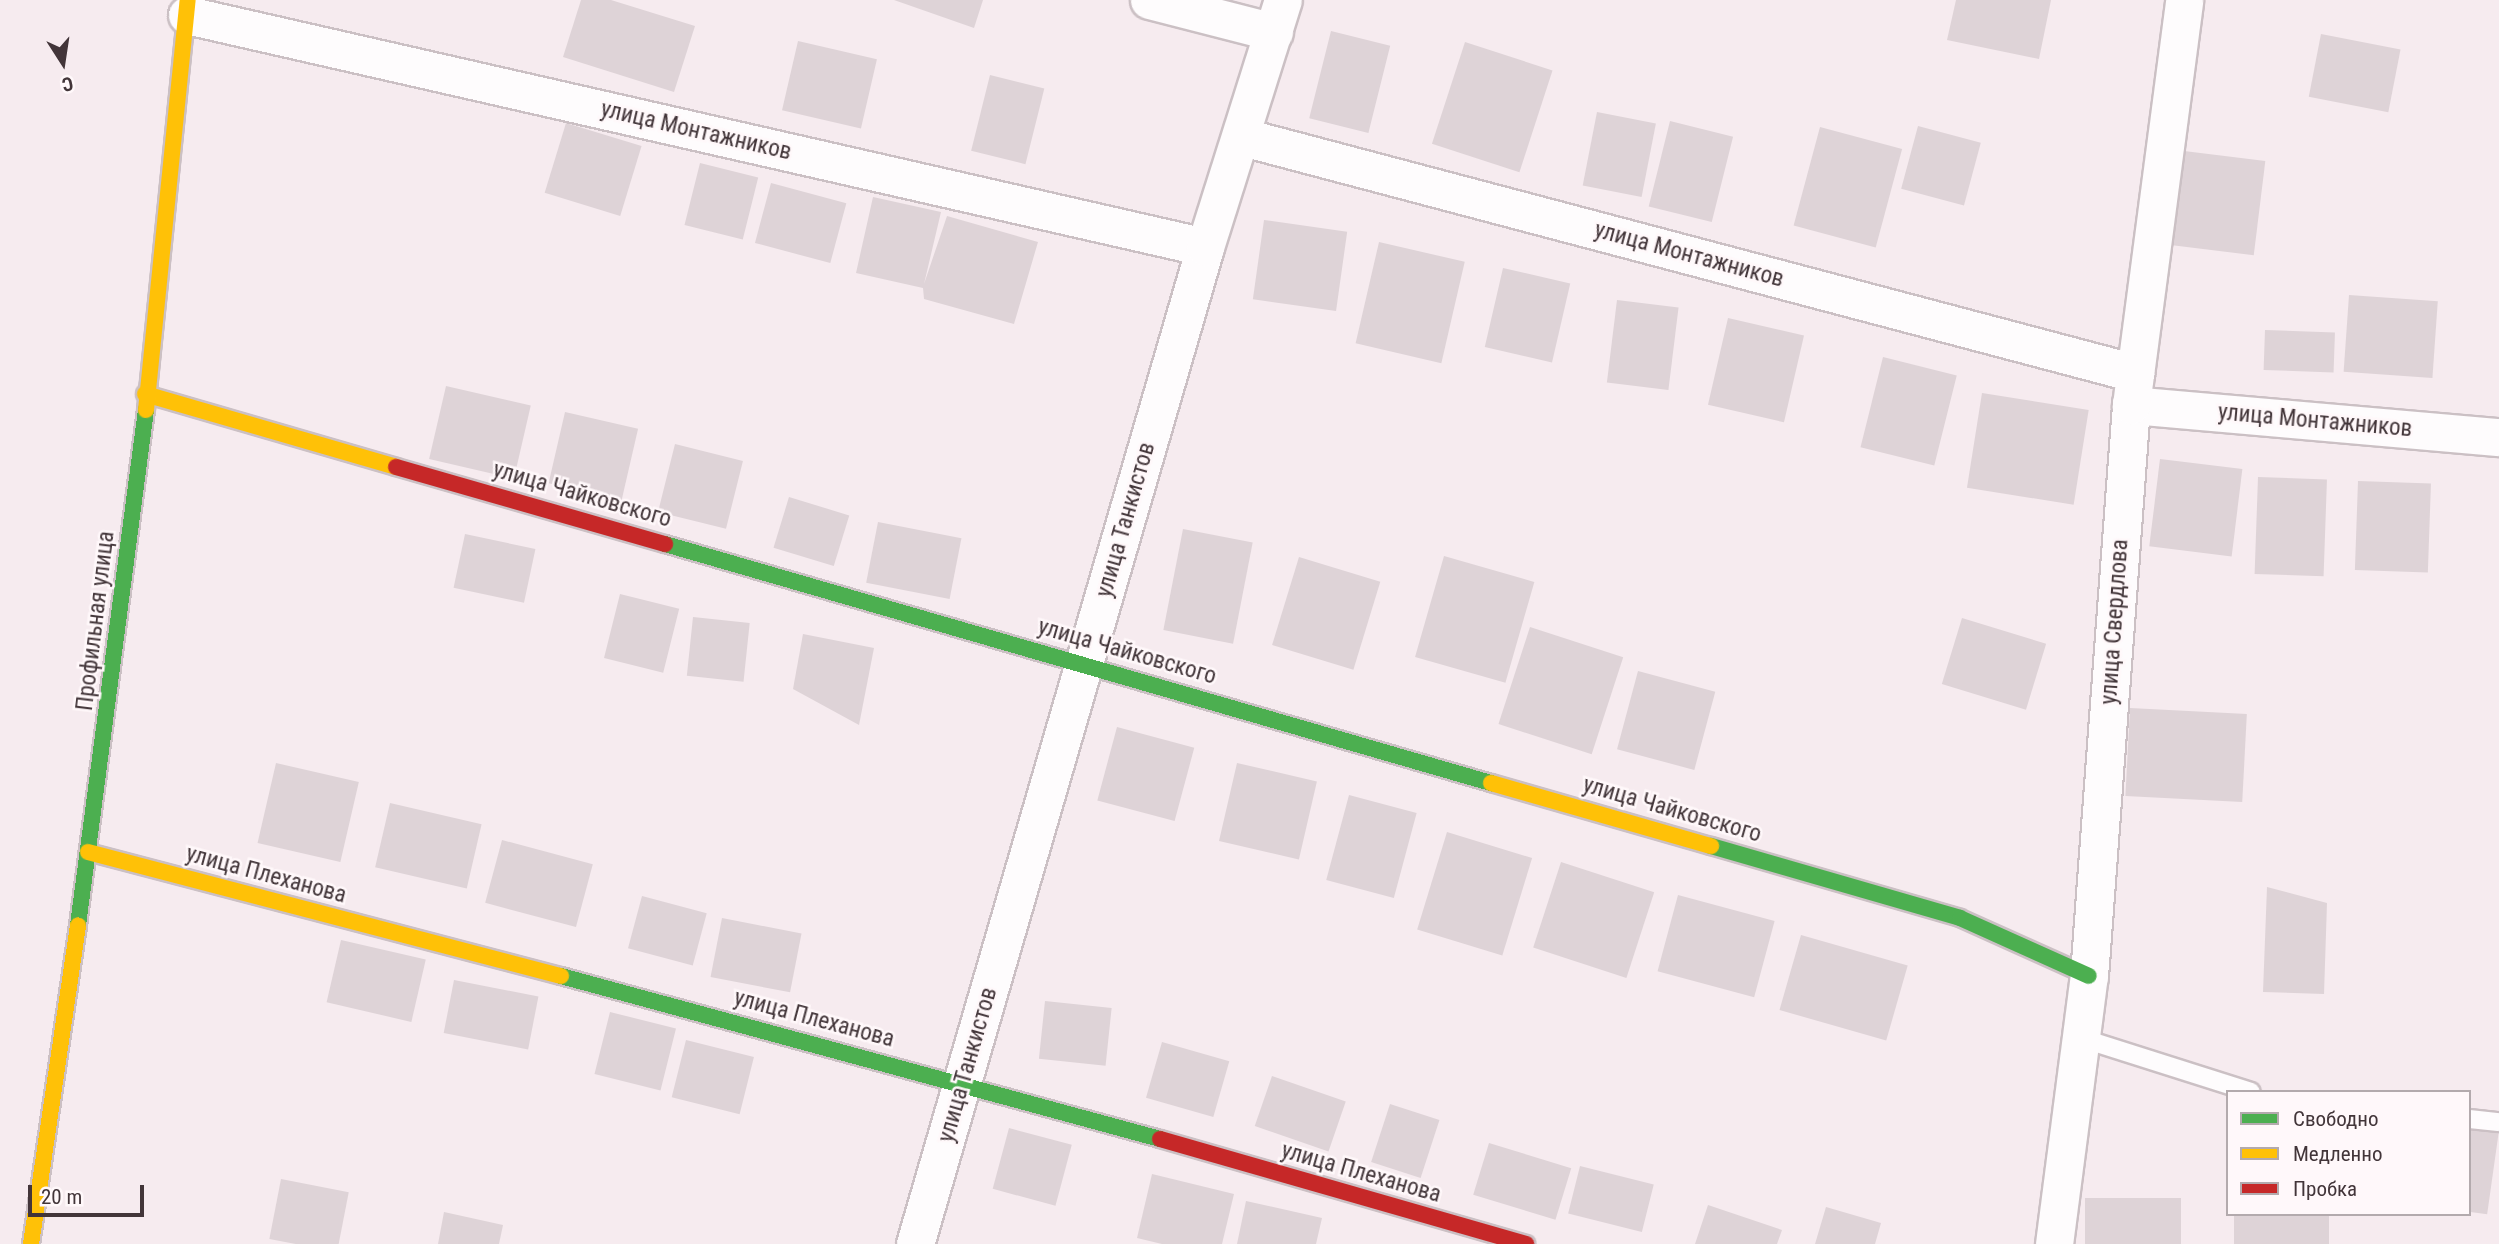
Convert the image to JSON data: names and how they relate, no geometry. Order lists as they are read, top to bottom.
{
  "streets": {
    "street": [
      "улица Монтажников",
      "улица Чайковского",
      "улица Танкистов",
      "Профильная улица",
      "улица Свердлова",
      "улица Плеханова"
    ]
  },
  "crossings": [
    ["улица Монтажников", "улица Танкистов"],
    ["улица Монтажников", "Профильная улица"],
    ["улица Монтажников", "улица Свердлова"],
    ["улица Чайковского", "улица Танкистов"],
    ["улица Чайковского", "Профильная улица"],
    ["улица Чайковского", "улица Свердлова"],
    ["улица Танкистов", "улица Плеханова"],
    ["Профильная улица", "улица Плеханова"]
  ],
  "legend": ["Свободно", "Медленно", "Пробка"],
  "scale_bar": "20 m",
  "north": "bottom"
}
